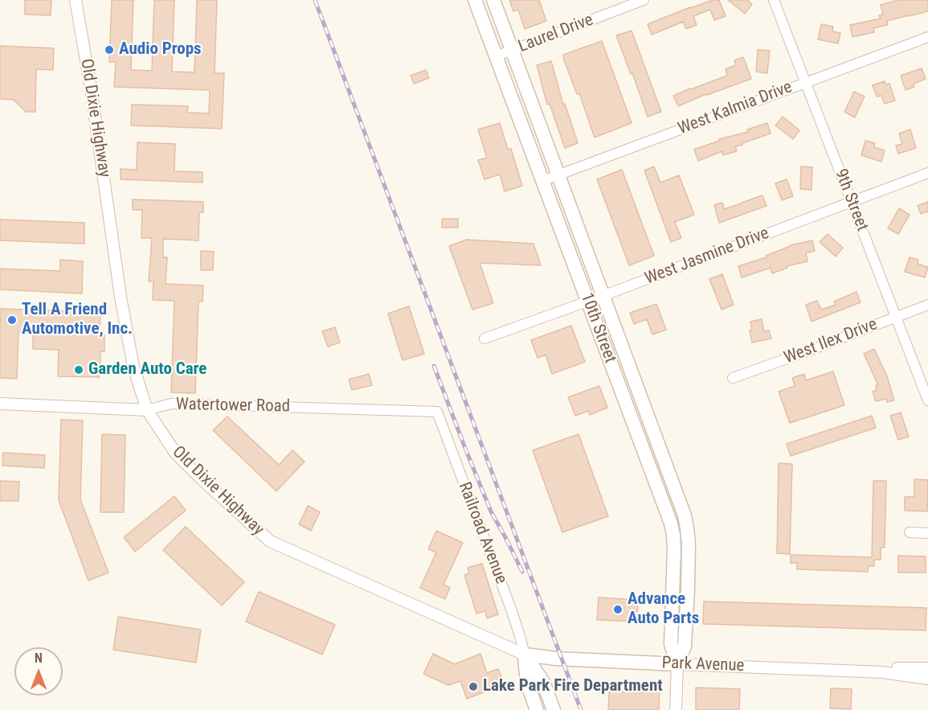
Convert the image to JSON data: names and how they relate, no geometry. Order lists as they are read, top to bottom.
{
  "streets": {
    "main road": ["10th Street", "Park Avenue"],
    "street": [
      "Laurel Drive",
      "West Kalmia Drive",
      "Old Dixie Highway",
      "9th Street",
      "West Jasmine Drive",
      "West Ilex Drive",
      "Watertower Road",
      "Railroad Avenue"
    ]
  },
  "crossings": [
    ["Laurel Drive", "10th Street"],
    ["West Kalmia Drive", "9th Street"],
    ["West Kalmia Drive", "10th Street"],
    ["Old Dixie Highway", "Watertower Road"],
    ["Old Dixie Highway", "Railroad Avenue"],
    ["Old Dixie Highway", "Park Avenue"],
    ["9th Street", "West Jasmine Drive"],
    ["9th Street", "West Ilex Drive"],
    ["West Jasmine Drive", "10th Street"],
    ["10th Street", "Park Avenue"],
    ["Watertower Road", "Railroad Avenue"],
    ["Railroad Avenue", "Park Avenue"]
  ],
  "places": [
    "Audio Props",
    "Tell A Friend Automotive, Inc.",
    "Garden Auto Care",
    "Advance Auto Parts",
    "Lake Park Fire Department"
  ],
  "north": "top"
}
